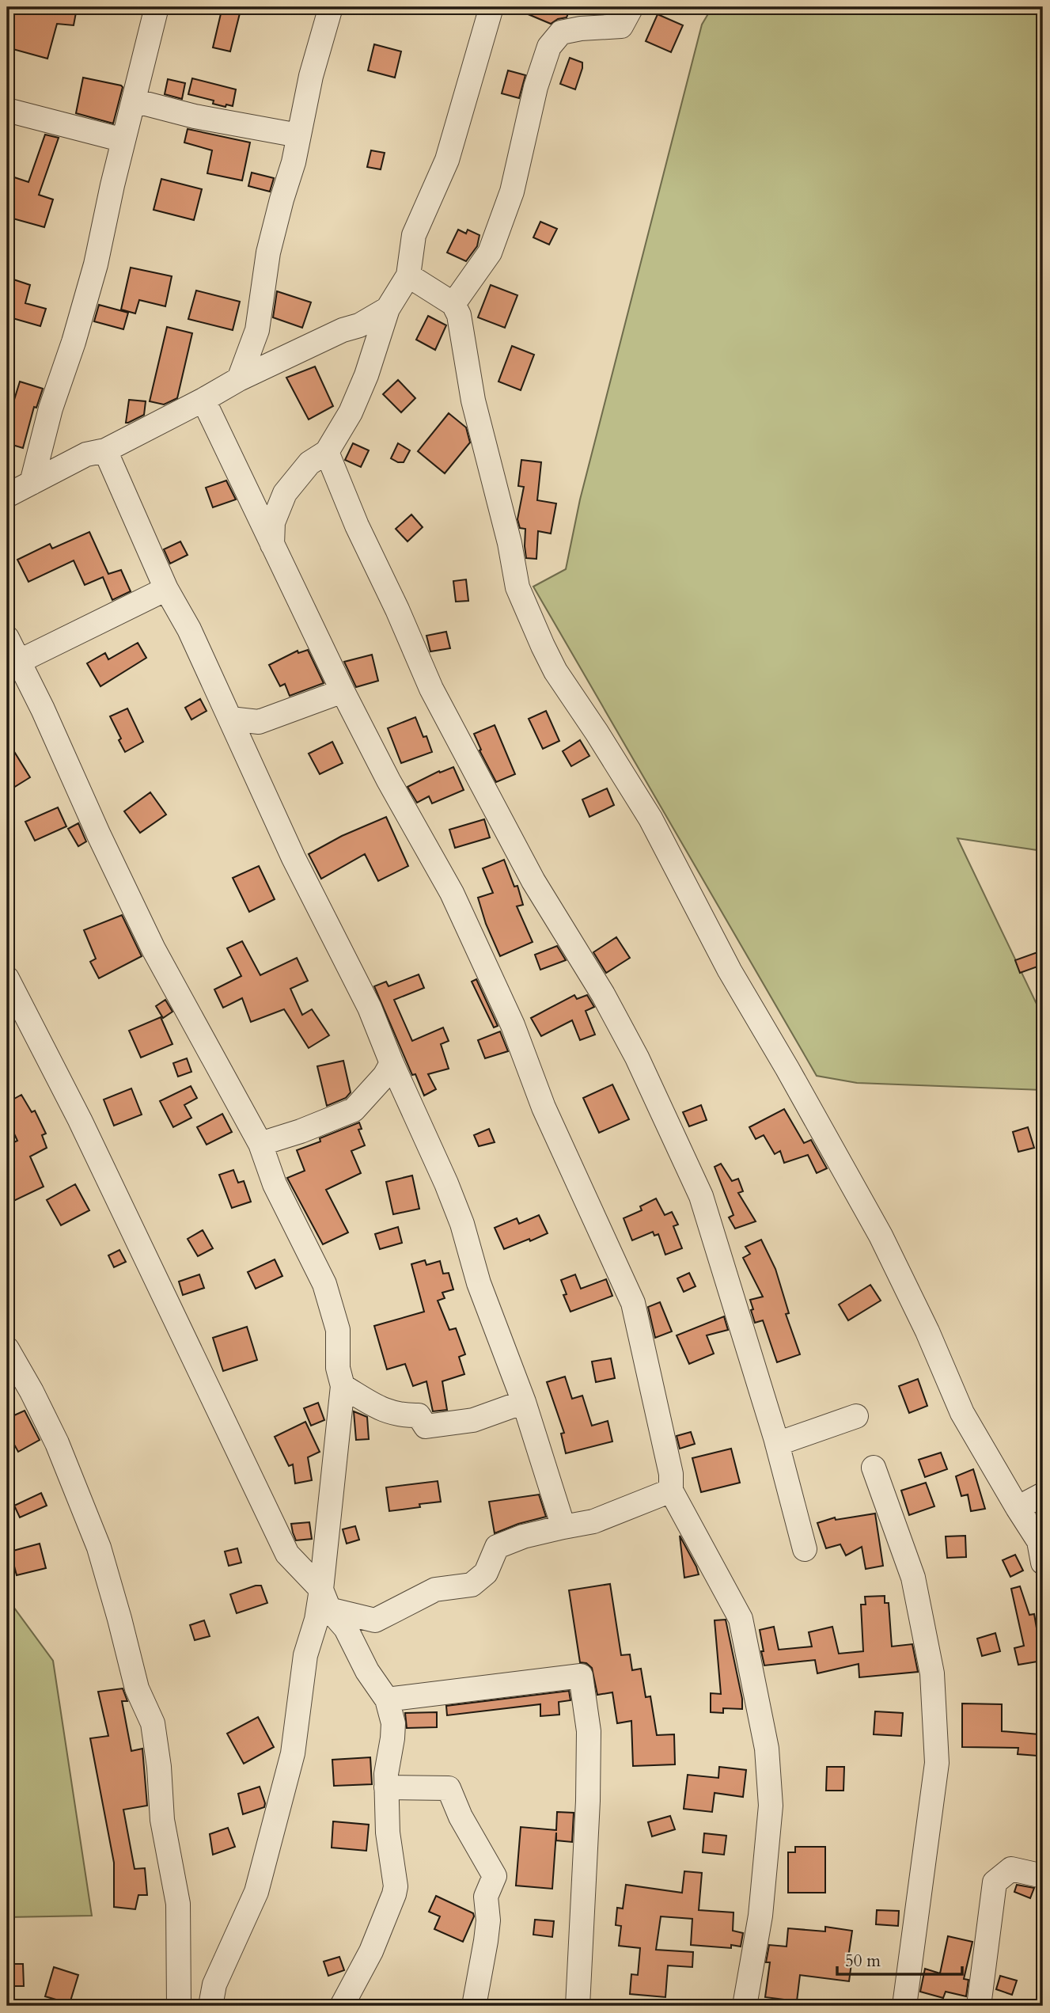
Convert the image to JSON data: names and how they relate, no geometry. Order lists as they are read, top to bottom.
{
  "scale_bar": "50 m"
}
